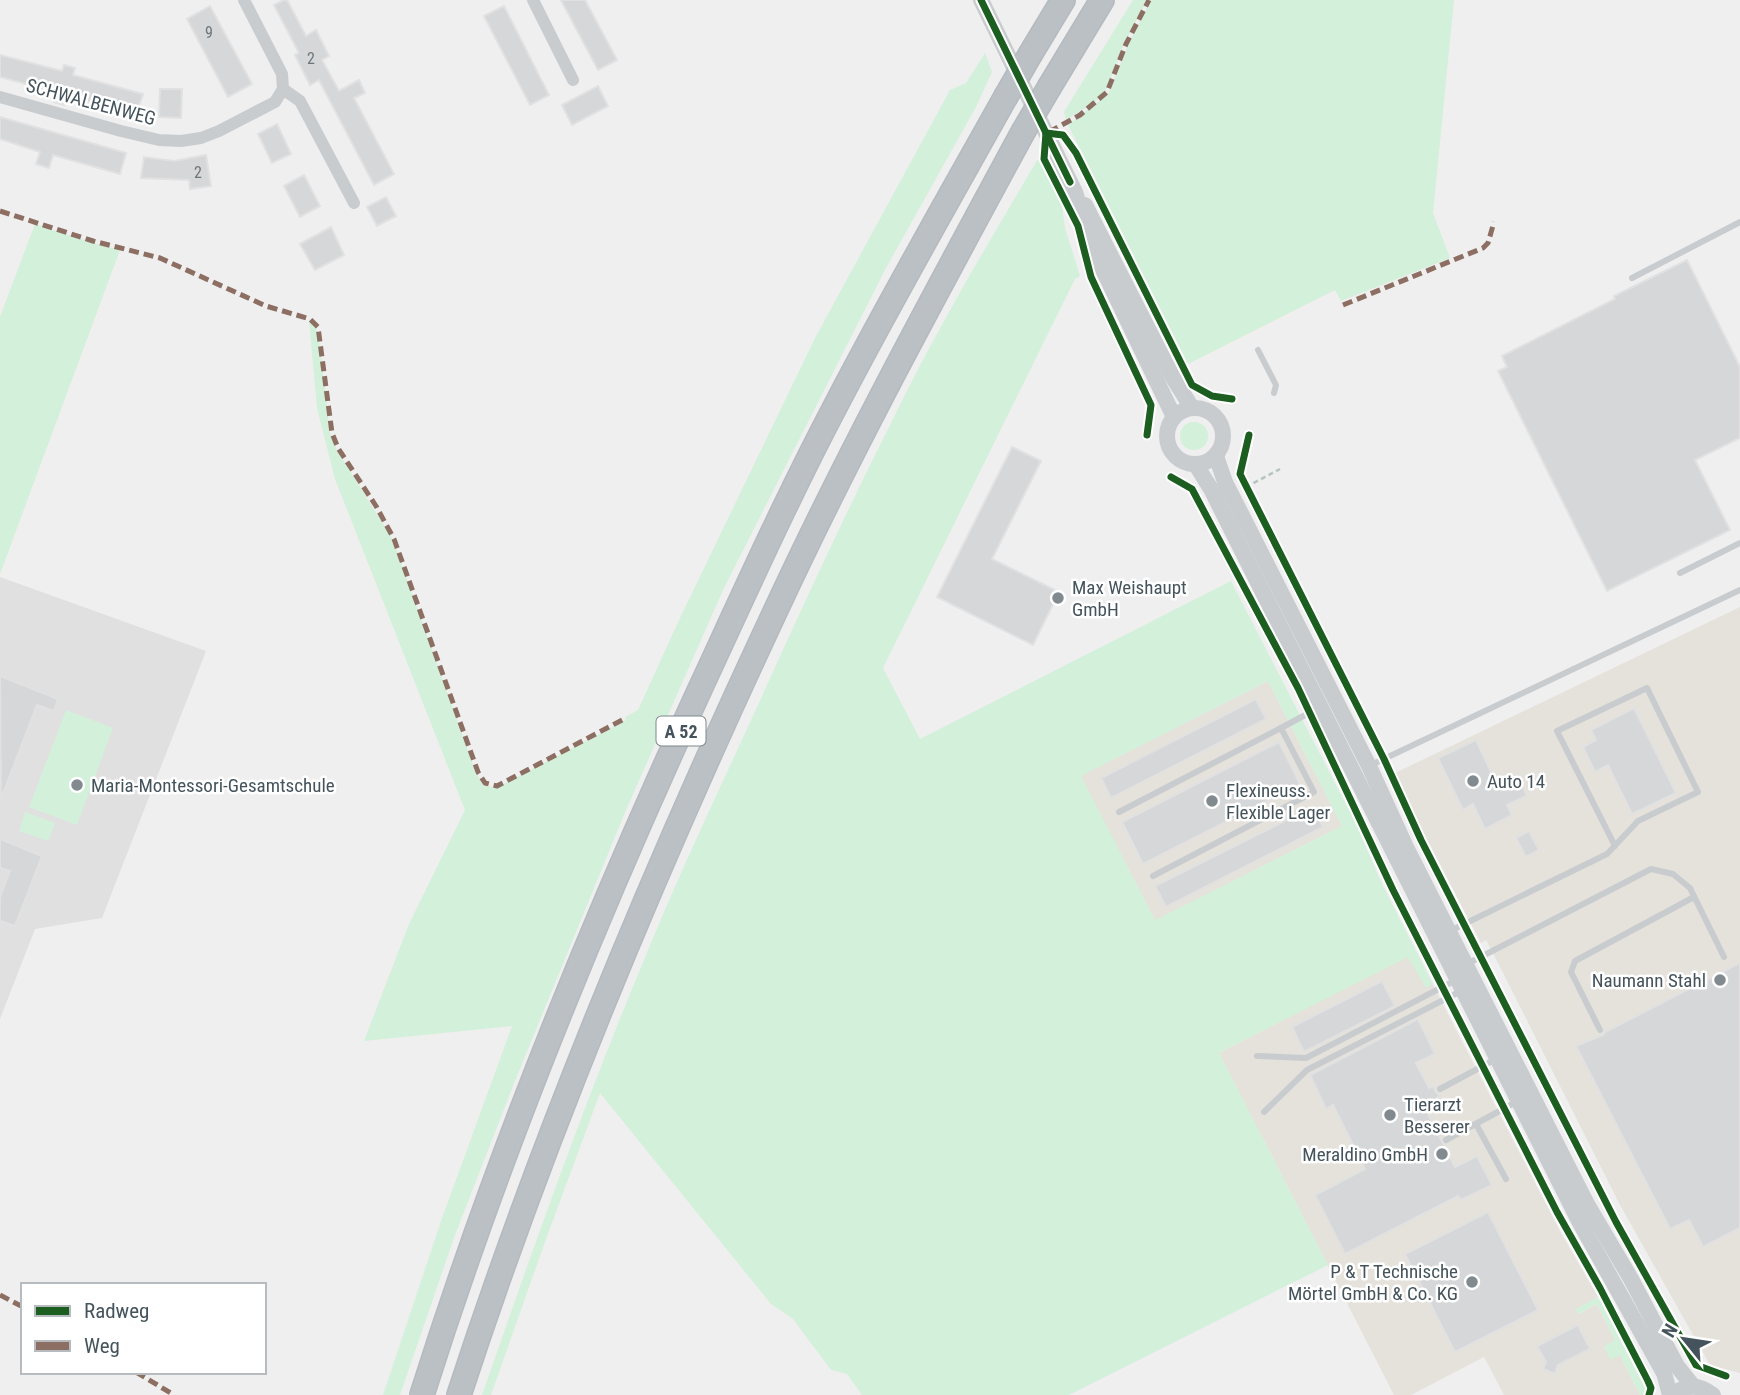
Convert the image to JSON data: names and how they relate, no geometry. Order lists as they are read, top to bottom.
{
  "streets": {
    "highway": ["A 52"],
    "street": ["SCHWALBENWEG"]
  },
  "places": [
    "Max Weishaupt GmbH",
    "Auto 14",
    "Maria-Montessori-Gesamtschule",
    "Flexineuss. Flexible Lager",
    "Naumann Stahl",
    "Tierarzt Besserer",
    "Meraldino GmbH",
    "P & T Technische Mörtel GmbH & Co. KG"
  ],
  "house_numbers": ["9", "2", "2"],
  "legend": ["Radweg", "Weg"],
  "north": "top left"
}
